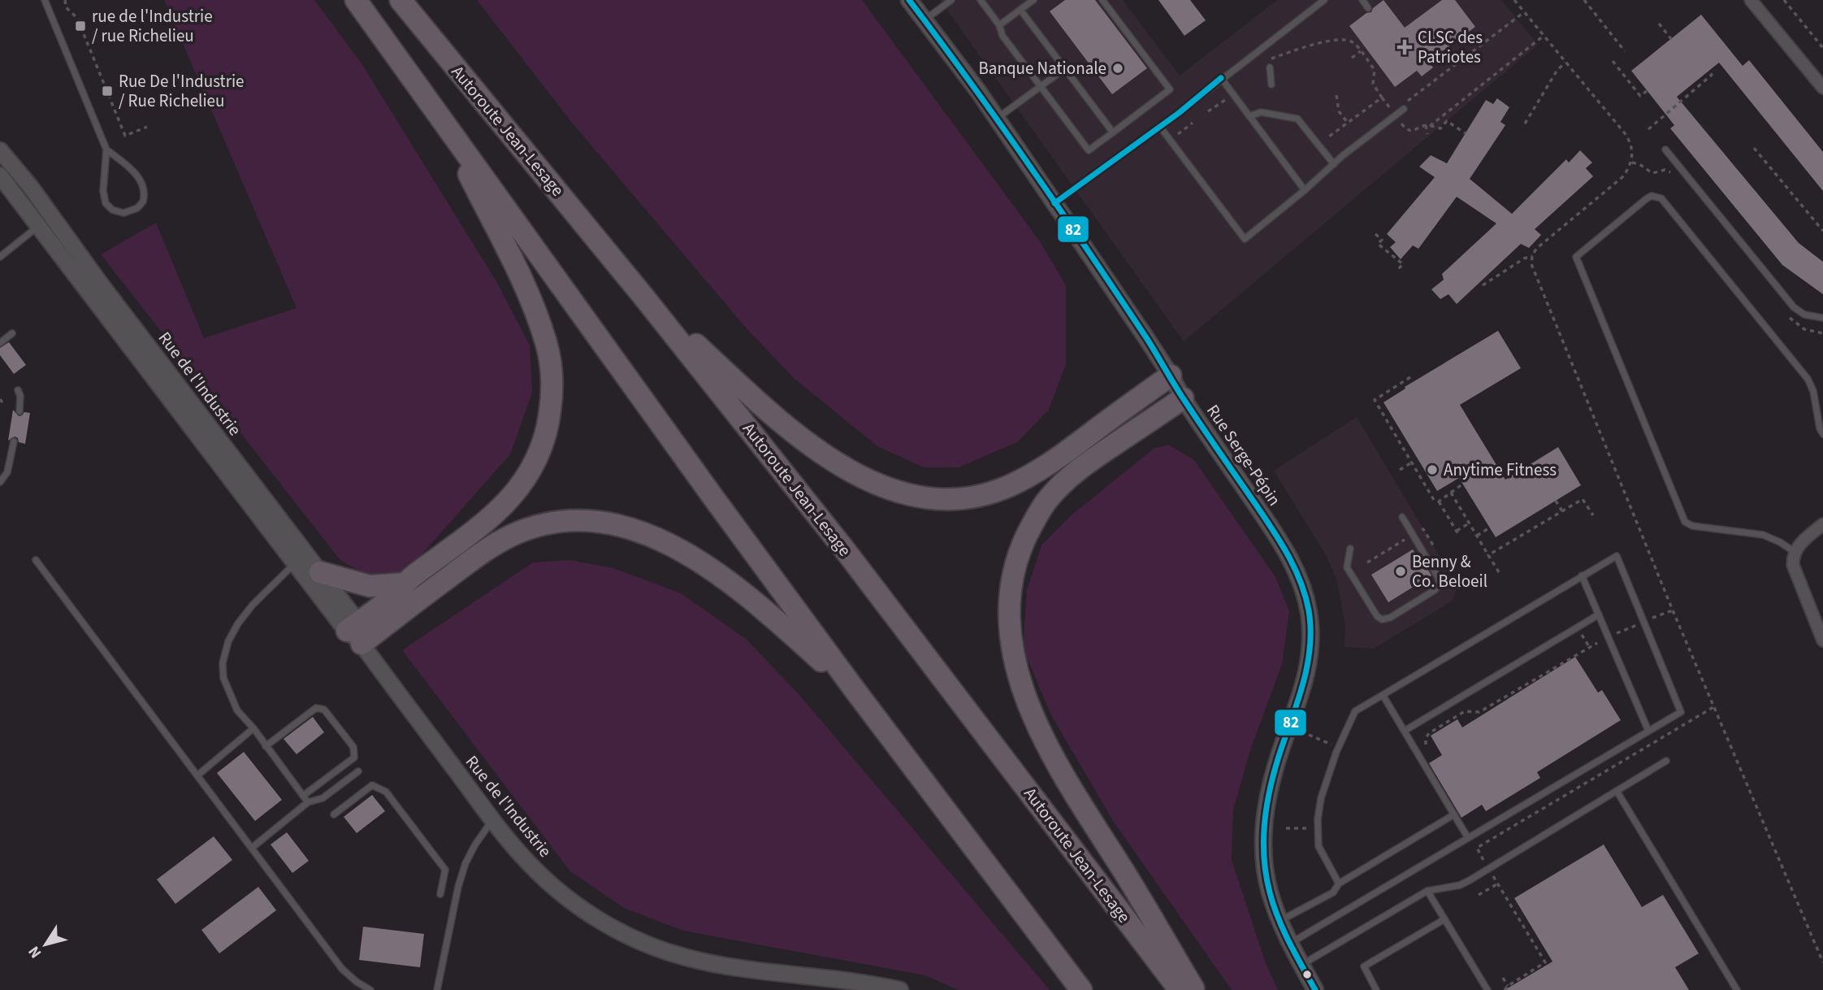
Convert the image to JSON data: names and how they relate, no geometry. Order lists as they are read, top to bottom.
{
  "streets": {
    "highway": ["Autoroute Jean-Lesage"],
    "street": ["Rue de l'Industrie", "Rue Serge-Pépin"]
  },
  "places": {
    "transit": ["rue de l'Industrie / rue Richelieu", "Rue De l'Industrie / Rue Richelieu"],
    "health": ["CLSC des Patriotes"],
    "other": ["Banque Nationale", "Anytime Fitness", "Benny & Co. Beloeil"]
  },
  "lines": ["transit line 82"],
  "north": "bottom left"
}
